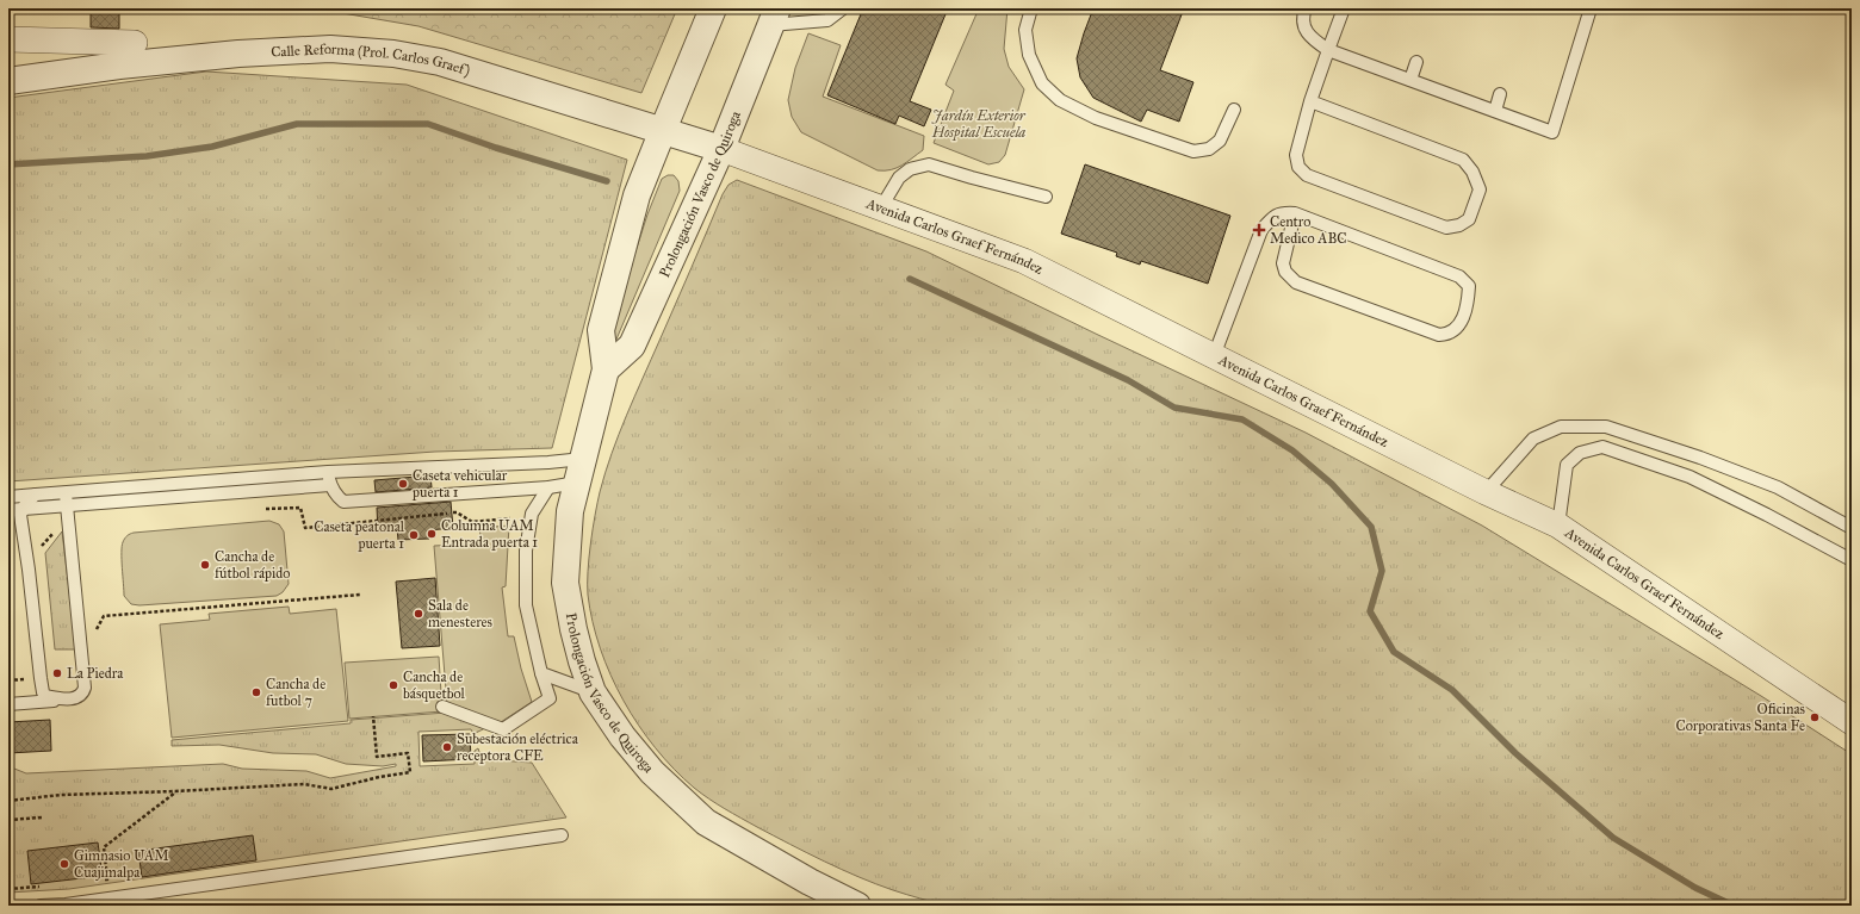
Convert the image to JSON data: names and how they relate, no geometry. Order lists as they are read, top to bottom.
{
  "streets": {
    "street": ["Calle Reforma (Prol. Carlos Graef)", "Prolongación Vasco de Quiroga", "Avenida Carlos Graef Fernández"]
  },
  "crossings": [
    ["Calle Reforma (Prol. Carlos Graef)", "Prolongación Vasco de Quiroga"],
    ["Calle Reforma (Prol. Carlos Graef)", "Avenida Carlos Graef Fernández"],
    ["Prolongación Vasco de Quiroga", "Avenida Carlos Graef Fernández"]
  ],
  "parks": ["Jardín Exterior Hospital Escuela"],
  "places": {
    "health": ["Centro Medico ABC"],
    "other": [
      "Caseta vehicular puerta 1",
      "Columna UAM Entrada puerta 1",
      "Caseta peatonal puerta 1",
      "Cancha de fútbol rápido",
      "Sala de menesteres",
      "La Piedra",
      "Cancha de básquetbol",
      "Cancha de futbol 7",
      "Oficinas Corporativas Santa Fe",
      "Subestación eléctrica receptora CFE",
      "Gimnasio UAM Cuajimalpa"
    ]
  }
}
